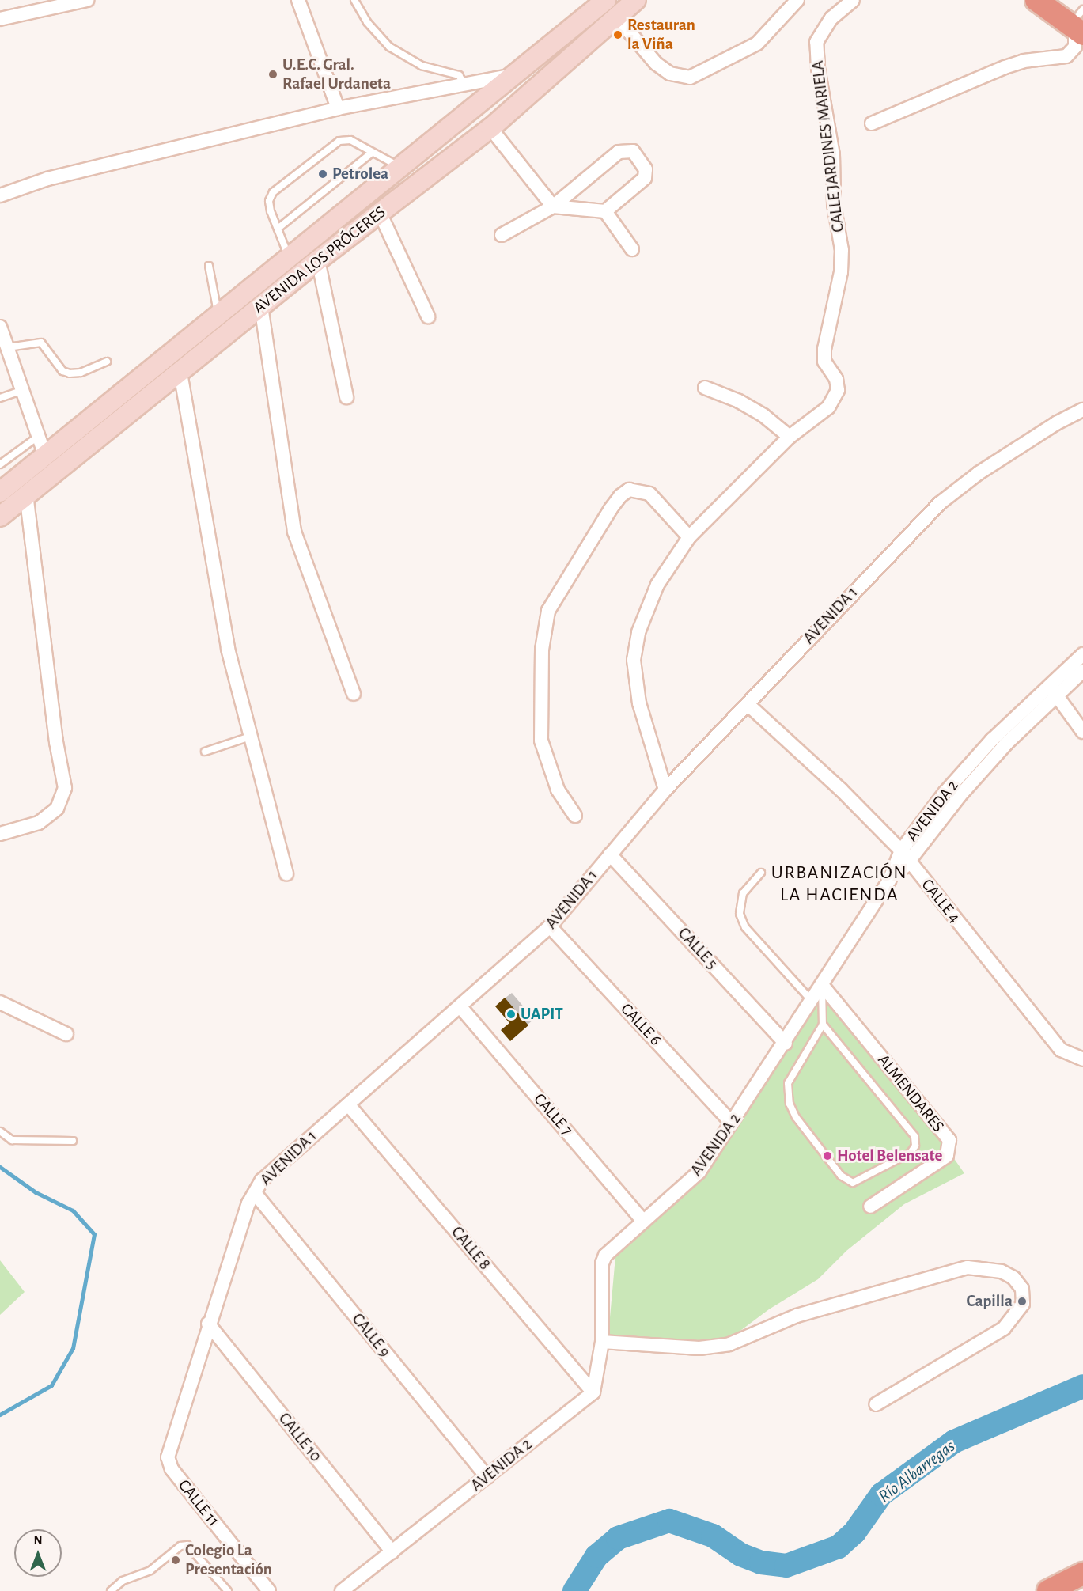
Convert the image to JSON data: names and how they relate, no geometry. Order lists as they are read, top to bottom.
{
  "streets": {
    "main road": ["AVENIDA LOS PRÓCERES"],
    "street": [
      "CALLE JARDINES MARIELA",
      "AVENIDA 1",
      "AVENIDA 2",
      "CALLE 4",
      "CALLE 5",
      "CALLE 6",
      "ALMENDARES",
      "CALLE 7",
      "CALLE 8",
      "CALLE 9",
      "CALLE 10",
      "CALLE 11"
    ]
  },
  "crossings": [
    ["CALLE JARDINES MARIELA", "AVENIDA 1"],
    ["AVENIDA 1", "CALLE 4"],
    ["AVENIDA 1", "CALLE 5"],
    ["AVENIDA 1", "CALLE 6"],
    ["AVENIDA 1", "CALLE 7"],
    ["AVENIDA 1", "CALLE 8"],
    ["AVENIDA 1", "CALLE 9"],
    ["AVENIDA 1", "CALLE 10"],
    ["AVENIDA 1", "CALLE 11"],
    ["AVENIDA 2", "CALLE 4"],
    ["AVENIDA 2", "CALLE 5"],
    ["AVENIDA 2", "CALLE 6"],
    ["AVENIDA 2", "ALMENDARES"],
    ["AVENIDA 2", "CALLE 7"],
    ["AVENIDA 2", "CALLE 8"],
    ["AVENIDA 2", "CALLE 9"],
    ["AVENIDA 2", "CALLE 10"]
  ],
  "districts": ["URBANIZACIÓN LA HACIENDA"],
  "water": ["Río Albarregas"],
  "places": [
    "Restauran la Viña",
    "U.E.C. Gral. Rafael Urdaneta",
    "Petrolea",
    "UAPIT",
    "Hotel Belensate",
    "Capilla",
    "Colegio La Presentación"
  ],
  "north": "top"
}
